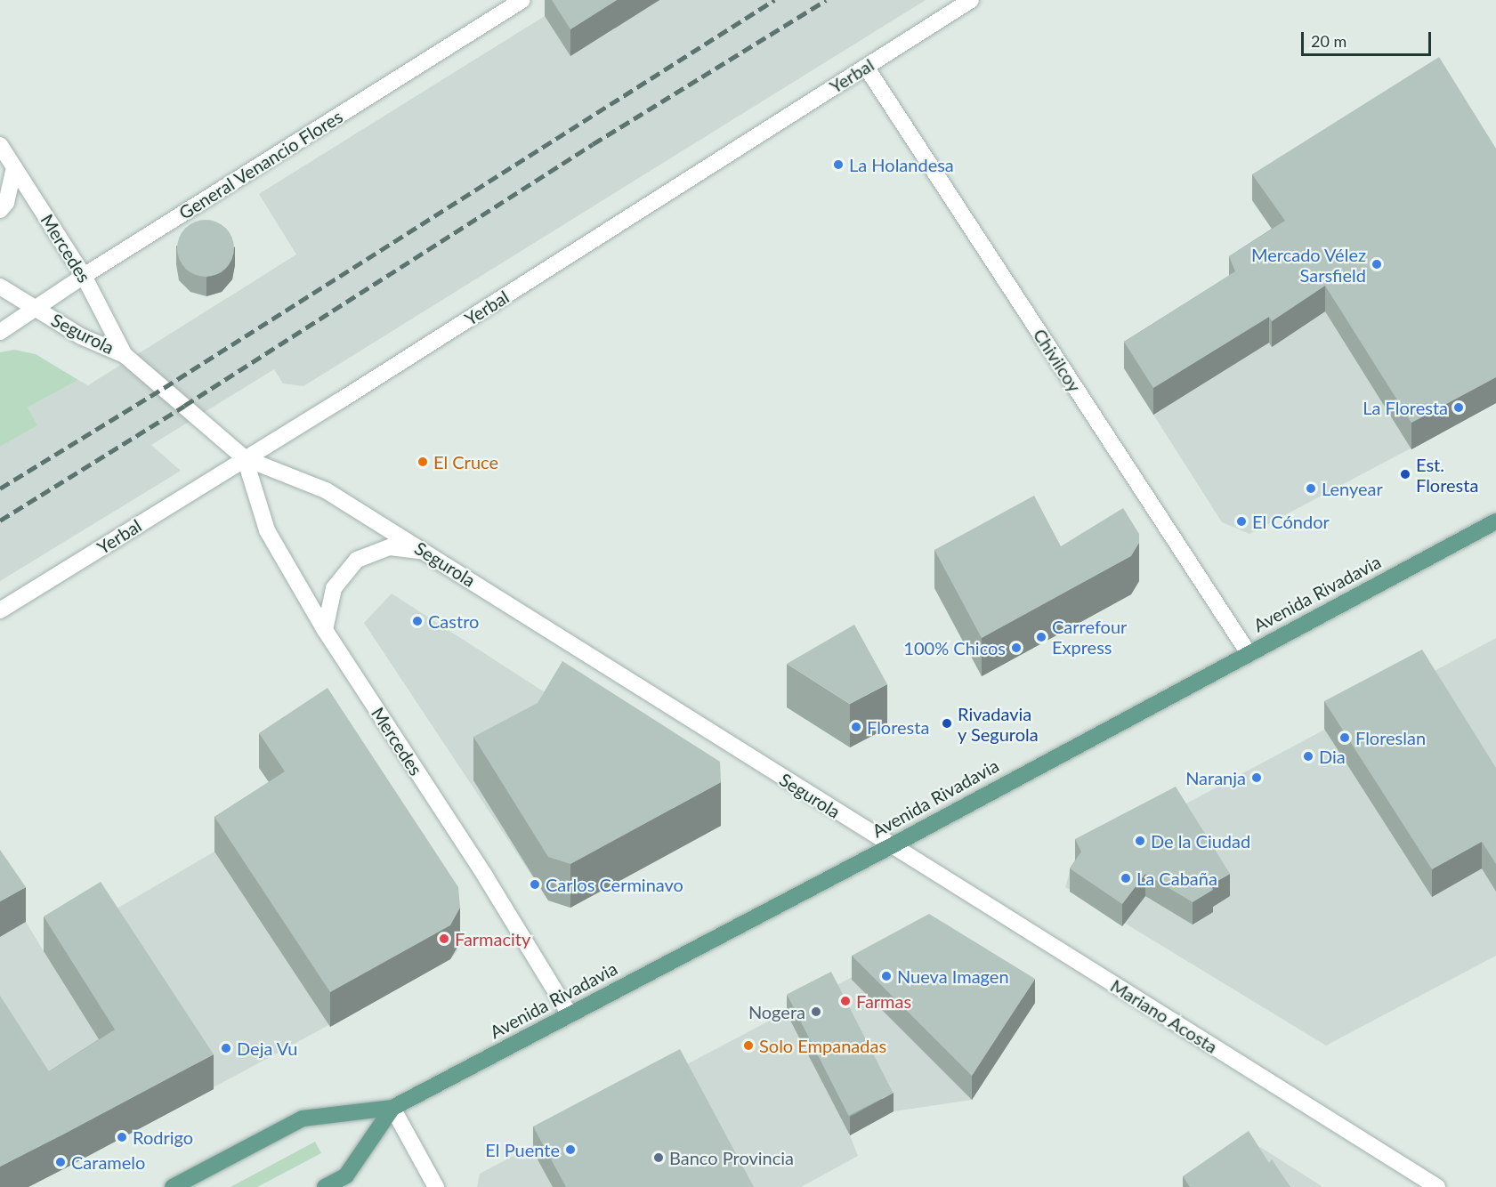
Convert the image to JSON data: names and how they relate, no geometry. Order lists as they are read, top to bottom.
{
  "streets": {
    "main road": ["Avenida Rivadavia"],
    "street": [
      "Yerbal",
      "General Venancio Flores",
      "Mercedes",
      "Segurola",
      "Chivilcoy",
      "Mariano Acosta"
    ]
  },
  "crossings": [
    ["Yerbal", "Mercedes"],
    ["Yerbal", "Segurola"],
    ["Yerbal", "Chivilcoy"],
    ["General Venancio Flores", "Mercedes"],
    ["General Venancio Flores", "Segurola"],
    ["Mercedes", "Segurola"],
    ["Mercedes", "Avenida Rivadavia"],
    ["Segurola", "Avenida Rivadavia"],
    ["Segurola", "Mariano Acosta"],
    ["Chivilcoy", "Avenida Rivadavia"],
    ["Avenida Rivadavia", "Mariano Acosta"]
  ],
  "places": [
    "La Holandesa",
    "Mercado Vélez Sarsfield",
    "La Floresta",
    "El Cruce",
    "Est. Floresta",
    "Lenyear",
    "El Cóndor",
    "Castro",
    "Carrefour Express",
    "100% Chicos",
    "Rivadavia y Segurola",
    "Floresta",
    "Floreslan",
    "Dia",
    "Naranja",
    "De la Ciudad",
    "La Cabaña",
    "Carlos Cerminavo",
    "Farmacity",
    "Nueva Imagen",
    "Farmas",
    "Nogera",
    "Solo Empanadas",
    "Deja Vu",
    "Rodrigo",
    "El Puente",
    "Banco Provincia",
    "Caramelo"
  ],
  "scale_bar": "20 m"
}
